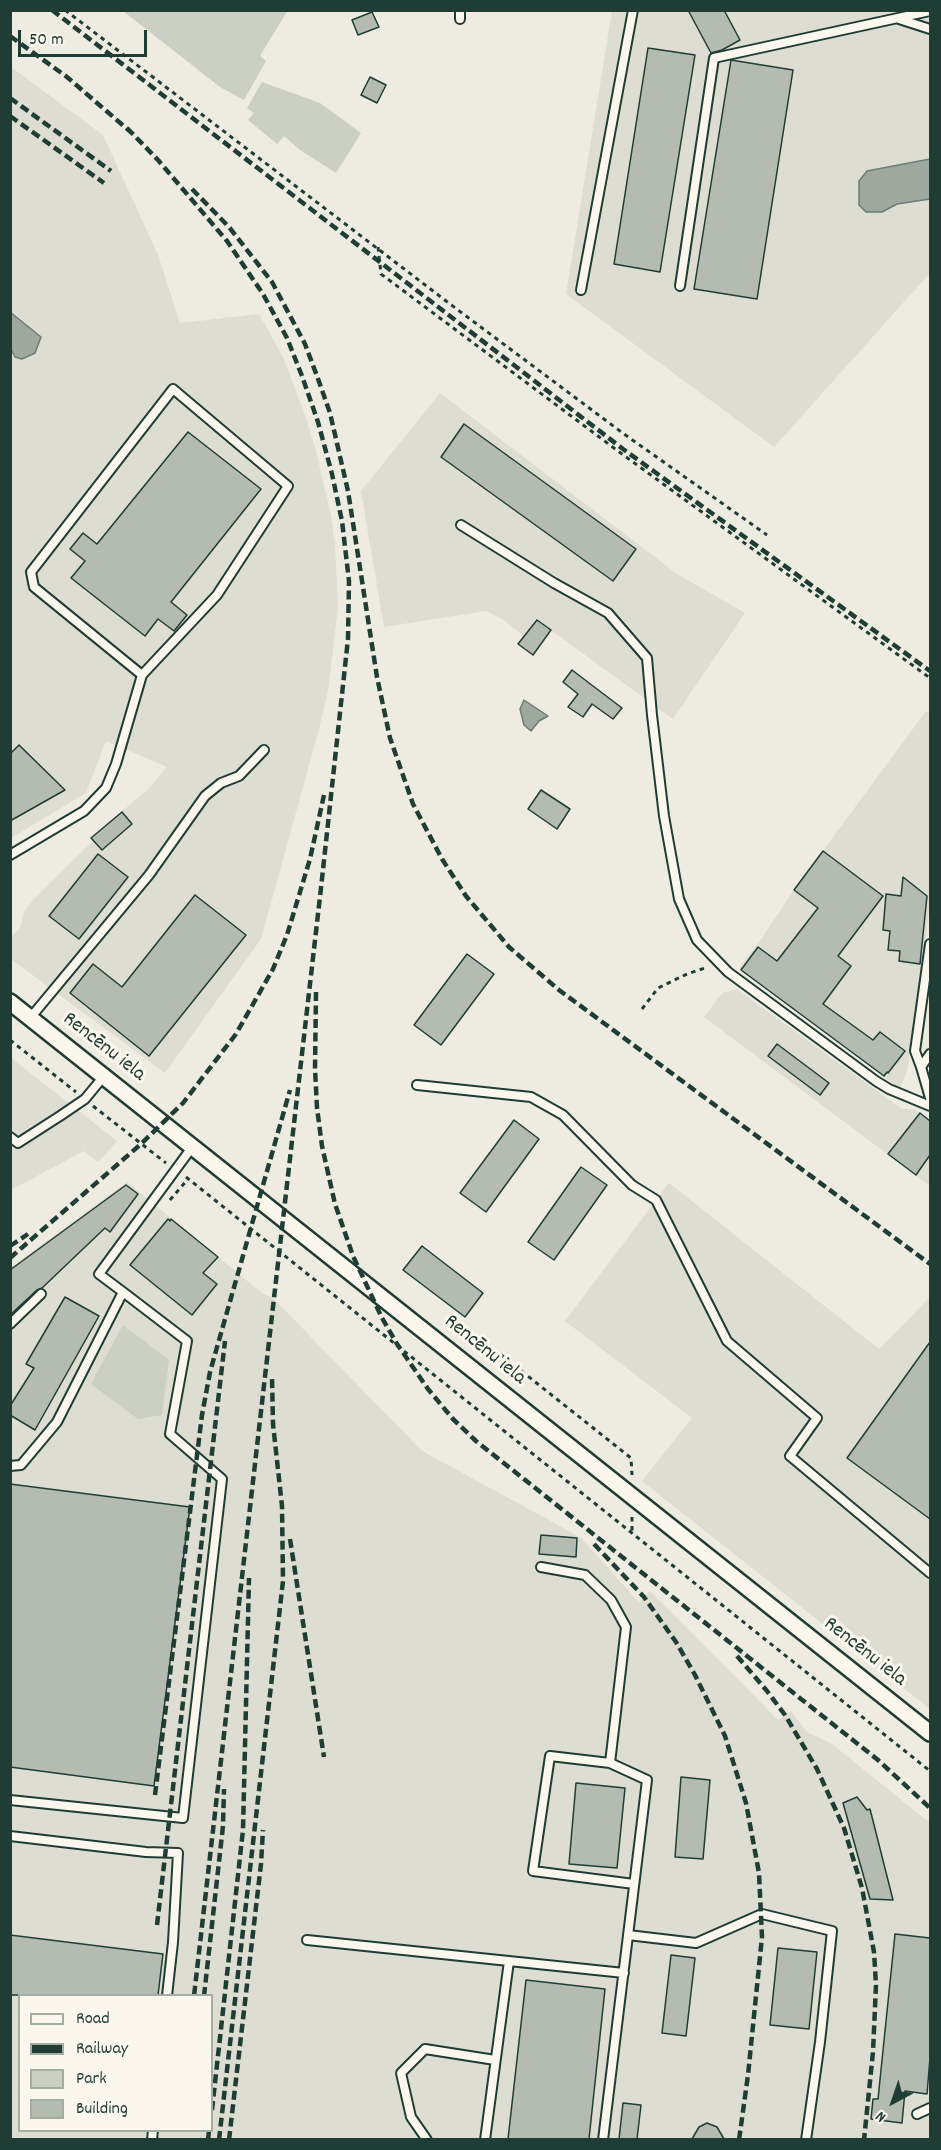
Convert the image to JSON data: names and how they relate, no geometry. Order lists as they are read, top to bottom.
{
  "streets": {
    "street": ["Rencēnu iela"]
  },
  "legend": [
    "Road",
    "Railway",
    "Park",
    "Building"
  ],
  "scale_bar": "50 m",
  "north": "bottom left"
}
